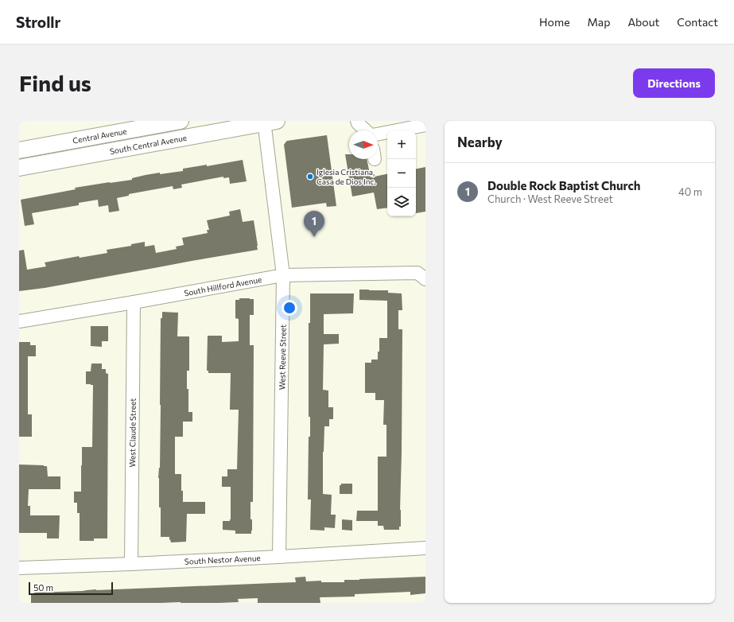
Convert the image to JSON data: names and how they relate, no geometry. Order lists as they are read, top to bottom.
{
  "streets": {
    "main road": ["Central Avenue", "South Central Avenue"],
    "street": [
      "South Hillford Avenue",
      "West Reeve Street",
      "West Claude Street",
      "South Nestor Avenue"
    ]
  },
  "crossings": [
    ["South Central Avenue", "West Reeve Street"],
    ["South Hillford Avenue", "West Reeve Street"],
    ["South Hillford Avenue", "West Claude Street"],
    ["West Reeve Street", "South Nestor Avenue"],
    ["West Claude Street", "South Nestor Avenue"]
  ],
  "places": ["Iglesia Cristiana, Casa de Dios Inc."],
  "scale_bar": "50 m",
  "north": "right",
  "page": {
    "header": "Strollr",
    "nav": [
      "Home",
      "Map",
      "About",
      "Contact"
    ],
    "buttons": "Directions",
    "title": "Find us",
    "heading": "Nearby",
    "map_buttons": ["+", "−"],
    "list": [
      {
        "mark": "1",
        "name": "Double Rock Baptist Church",
        "note": "Church · West Reeve Street",
        "value": "40 m"
      }
    ],
    "pins": "1",
    "scale": "50 m"
  }
}
